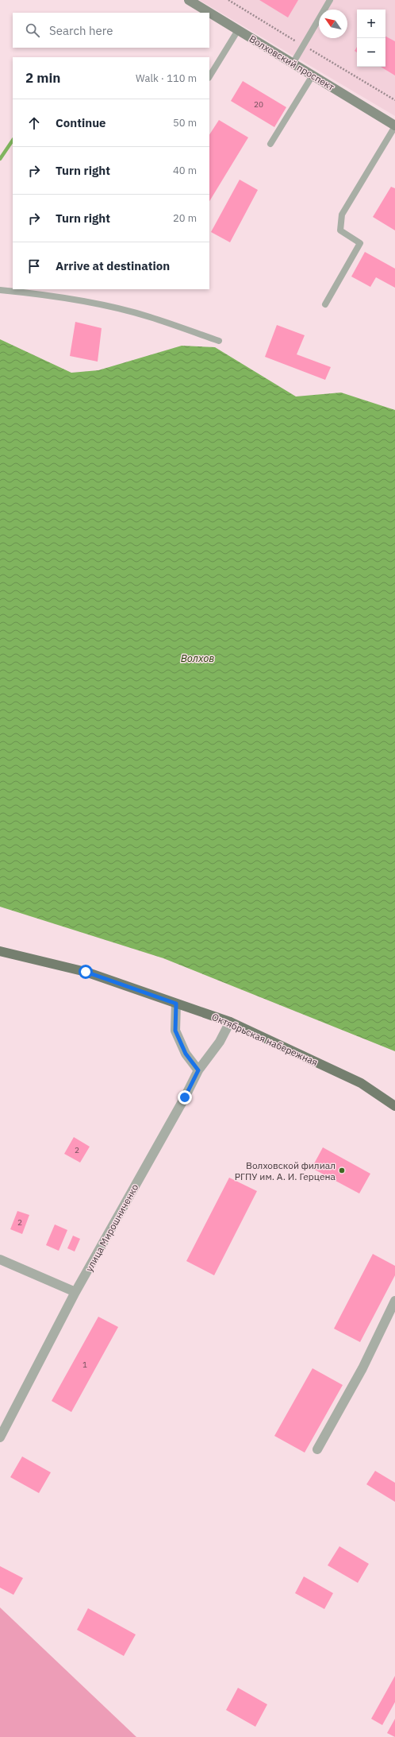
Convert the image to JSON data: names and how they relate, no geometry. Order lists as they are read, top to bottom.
{
  "streets": {
    "main road": ["Октябрьская набережная"],
    "street": ["Волховский проспект", "улица Мирошниченко"]
  },
  "crossings": [
    ["Октябрьская набережная", "улица Мирошниченко"]
  ],
  "water": ["Волхов"],
  "places": ["Волховской филиал РГПУ им. А. И. Герцена"],
  "house_numbers": [
    "20",
    "2",
    "2",
    "1"
  ],
  "north": "top left",
  "page": {
    "map_buttons": ["+", "−"],
    "search": "Search here",
    "heading": ["2 min", "Walk · 110 m"],
    "list": [
      ["Continue", "50 m"],
      ["Turn right", "40 m"],
      ["Turn right", "20 m"],
      "Arrive at destination"
    ]
  }
}
